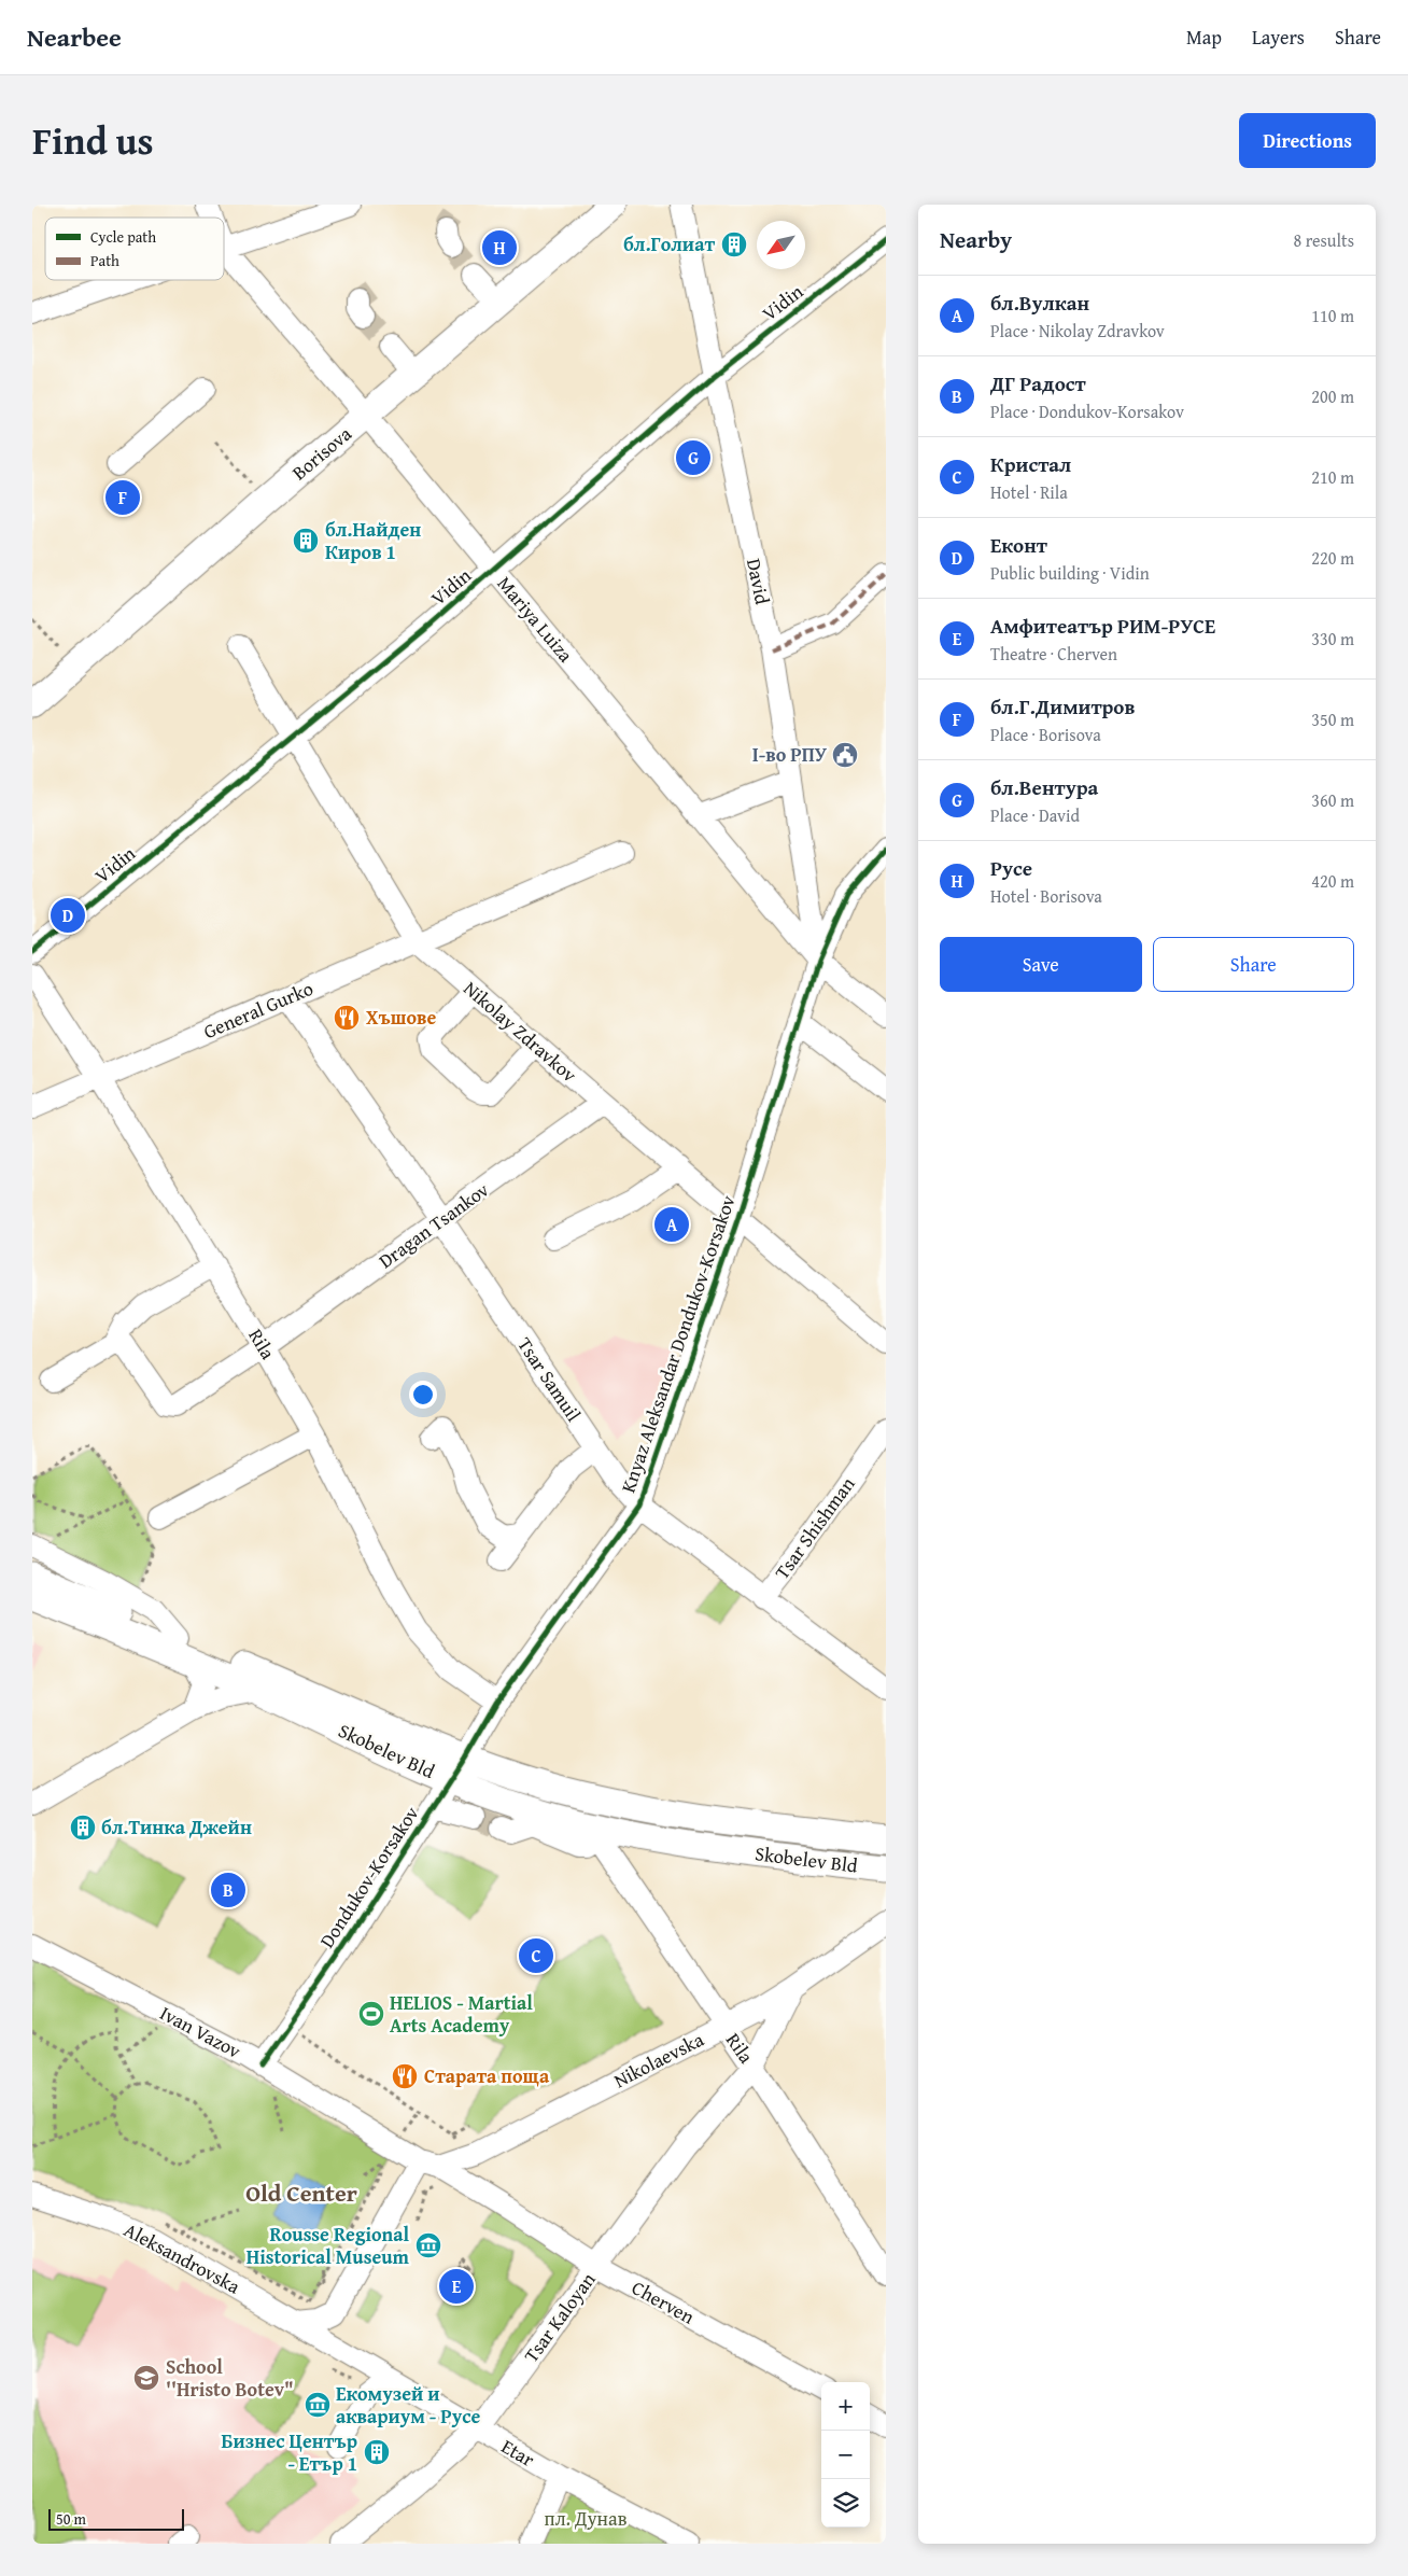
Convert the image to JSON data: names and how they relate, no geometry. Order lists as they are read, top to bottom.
{
  "streets": {
    "main road": ["Borisova", "Skobelev Bld"],
    "street": [
      "Vidin",
      "David",
      "Mariya Luiza",
      "General Gurko",
      "Nikolay Zdravkov",
      "Dragan Tsankov",
      "Rila",
      "Knyaz Aleksandar Dondukov-Korsakov",
      "Tsar Samuil",
      "Tsar Shishman",
      "Dondukov-Korsakov",
      "Ivan Vazov",
      "Nikolaevska",
      "Aleksandrovska",
      "Cherven",
      "Tsar Kaloyan",
      "Etar"
    ]
  },
  "crossings": [
    ["Vidin", "David"],
    ["Vidin", "Mariya Luiza"],
    ["Vidin", "Nikolay Zdravkov"],
    ["Borisova", "Mariya Luiza"],
    ["David", "Mariya Luiza"],
    ["David", "Knyaz Aleksandar Dondukov-Korsakov"],
    ["Mariya Luiza", "Knyaz Aleksandar Dondukov-Korsakov"],
    ["General Gurko", "Nikolay Zdravkov"],
    ["General Gurko", "Rila"],
    ["General Gurko", "Tsar Samuil"],
    ["Nikolay Zdravkov", "Dragan Tsankov"],
    ["Nikolay Zdravkov", "Knyaz Aleksandar Dondukov-Korsakov"],
    ["Dragan Tsankov", "Rila"],
    ["Dragan Tsankov", "Tsar Samuil"],
    ["Rila", "Knyaz Aleksandar Dondukov-Korsakov"],
    ["Rila", "Skobelev Bld"],
    ["Rila", "Dondukov-Korsakov"],
    ["Rila", "Nikolaevska"],
    ["Rila", "Tsar Kaloyan"],
    ["Knyaz Aleksandar Dondukov-Korsakov", "Tsar Samuil"],
    ["Knyaz Aleksandar Dondukov-Korsakov", "Dondukov-Korsakov"],
    ["Tsar Samuil", "Tsar Shishman"],
    ["Skobelev Bld", "Dondukov-Korsakov"],
    ["Dondukov-Korsakov", "Ivan Vazov"],
    ["Ivan Vazov", "Nikolaevska"],
    ["Ivan Vazov", "Cherven"],
    ["Nikolaevska", "Tsar Kaloyan"],
    ["Aleksandrovska", "Etar"],
    ["Cherven", "Tsar Kaloyan"],
    ["Tsar Kaloyan", "Etar"]
  ],
  "districts": ["Old Center"],
  "parks": ["пл. Дунав"],
  "places": {
    "building": [
      "бл.Голиат",
      "бл.Найден Киров 1",
      "бл.Тинка Джейн",
      "Бизнес Център - Етър 1"
    ],
    "public building": ["I-во РПУ"],
    "restaurant": ["Хъшове", "Старата поща"],
    "sports": ["HELIOS - Martial Arts Academy"],
    "museum": ["Rousse Regional Historical Museum", "Екомузей и аквариум - Русе"],
    "school or university": ["School ''Hristo Botev\""]
  },
  "legend": ["Cycle path", "Path"],
  "scale_bar": "50 m",
  "north": "bottom left",
  "page": {
    "header": "Nearbee",
    "nav": ["Map", "Layers", "Share"],
    "title": "Find us",
    "buttons": [
      "Directions",
      ["Save", "Share"]
    ],
    "heading": ["Nearby", "8 results"],
    "pins": [
      "H",
      "G",
      "F",
      "D",
      "A",
      "B",
      "C",
      "E"
    ],
    "list": [
      {
        "mark": "A",
        "name": "бл.Вулкан",
        "note": "Place · Nikolay Zdravkov",
        "value": "110 m"
      },
      {
        "mark": "B",
        "name": "ДГ Радост",
        "note": "Place · Dondukov-Korsakov",
        "value": "200 m"
      },
      {
        "mark": "C",
        "name": "Кристал",
        "note": "Hotel · Rila",
        "value": "210 m"
      },
      {
        "mark": "D",
        "name": "Еконт",
        "note": "Public building · Vidin",
        "value": "220 m"
      },
      {
        "mark": "E",
        "name": "Амфитеатър РИМ-РУСЕ",
        "note": "Theatre · Cherven",
        "value": "330 m"
      },
      {
        "mark": "F",
        "name": "бл.Г.Димитров",
        "note": "Place · Borisova",
        "value": "350 m"
      },
      {
        "mark": "G",
        "name": "бл.Вентура",
        "note": "Place · David",
        "value": "360 m"
      },
      {
        "mark": "H",
        "name": "Русе",
        "note": "Hotel · Borisova",
        "value": "420 m"
      }
    ],
    "map_buttons": ["+", "−"],
    "scale": "50 m"
  }
}
